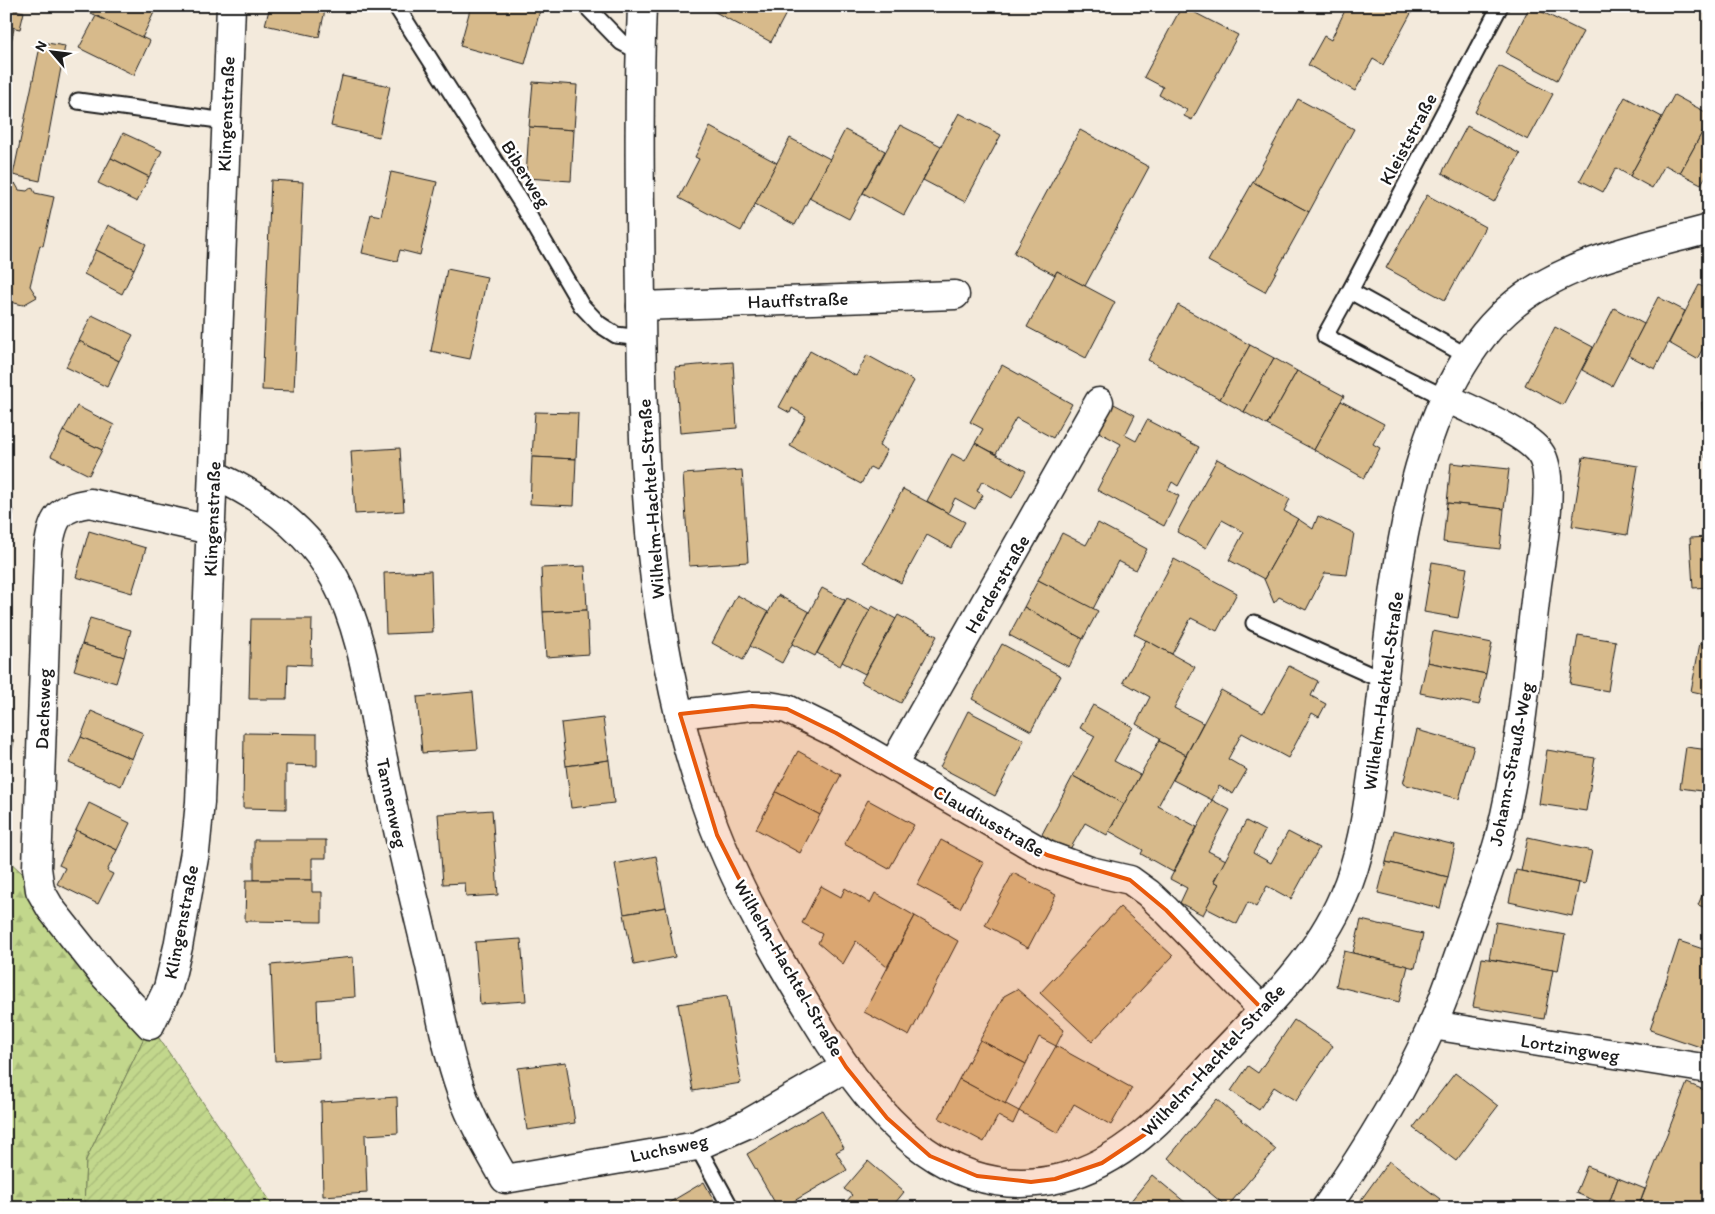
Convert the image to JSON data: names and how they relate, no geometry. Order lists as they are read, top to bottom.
{
  "streets": {
    "street": [
      "Klingenstraße",
      "Hauffstraße",
      "Wilhelm-Hachtel-Straße",
      "Herderstraße",
      "Dachsweg",
      "Johann-Strauß-Weg",
      "Tannenweg",
      "Claudiusstraße",
      "Lortzingweg",
      "Luchsweg"
    ],
    "lane": ["Kleiststraße", "Biberweg"]
  },
  "crossings": [
    ["Klingenstraße", "Dachsweg"],
    ["Klingenstraße", "Tannenweg"],
    ["Kleiststraße", "Wilhelm-Hachtel-Straße"],
    ["Kleiststraße", "Johann-Strauß-Weg"],
    ["Biberweg", "Wilhelm-Hachtel-Straße"],
    ["Hauffstraße", "Wilhelm-Hachtel-Straße"],
    ["Wilhelm-Hachtel-Straße", "Johann-Strauß-Weg"],
    ["Wilhelm-Hachtel-Straße", "Claudiusstraße"],
    ["Wilhelm-Hachtel-Straße", "Luchsweg"],
    ["Herderstraße", "Claudiusstraße"],
    ["Johann-Strauß-Weg", "Lortzingweg"],
    ["Tannenweg", "Luchsweg"]
  ],
  "north": "top left"
}
